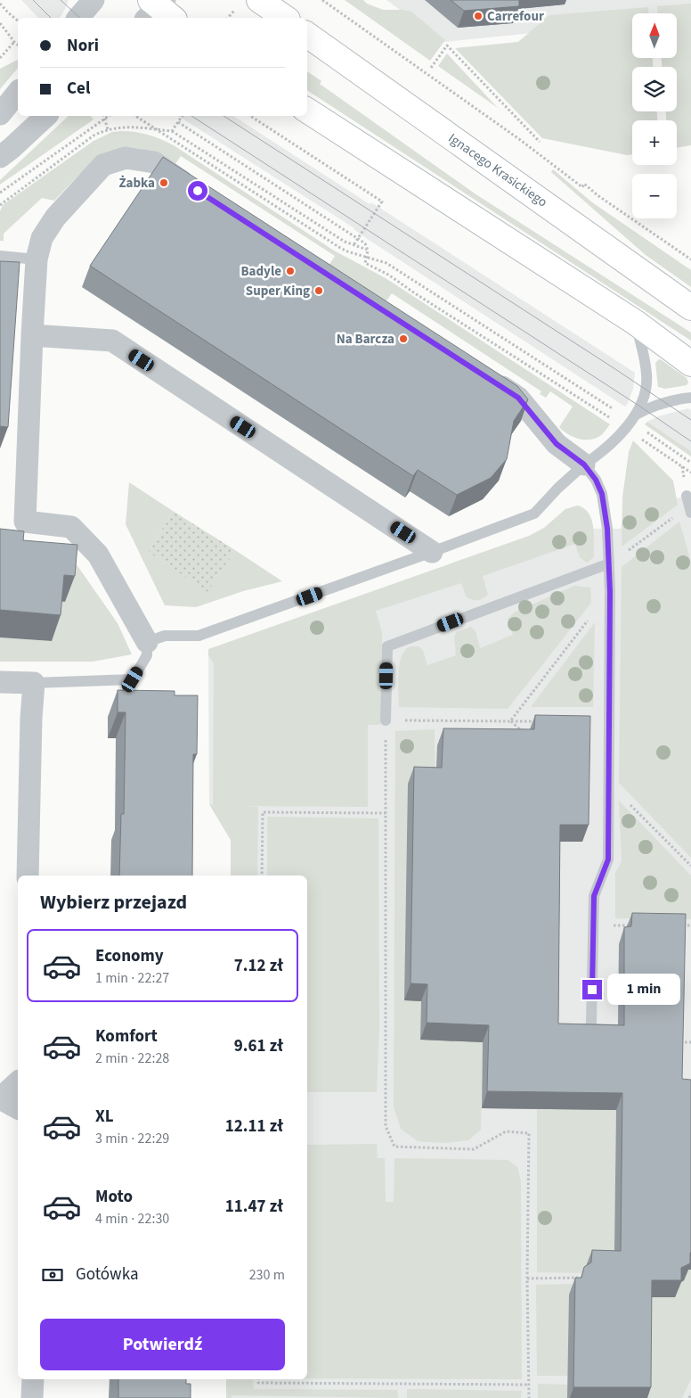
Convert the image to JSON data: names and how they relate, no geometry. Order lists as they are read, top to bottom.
{
  "streets": {
    "main road": ["Ignacego Krasickiego"]
  },
  "places": [
    "Carrefour",
    "Żabka",
    "Badyle",
    "Super King",
    "Na Barcza"
  ],
  "north": "top",
  "page": {
    "map_buttons": ["+", "−"],
    "banner": ["Nori", "Cel"],
    "heading": "Wybierz przejazd",
    "list": [
      {
        "name": "Economy",
        "note": "1 min · 22:27",
        "value": "7.12 zł"
      },
      {
        "name": "Komfort",
        "note": "2 min · 22:28",
        "value": "9.61 zł"
      },
      {
        "name": "XL",
        "note": "3 min · 22:29",
        "value": "12.11 zł"
      },
      {
        "name": "Moto",
        "note": "4 min · 22:30",
        "value": "11.47 zł"
      }
    ],
    "bubble": "1 min",
    "pay": ["Gotówka", "230 m"],
    "buttons": "Potwierdź"
  }
}
